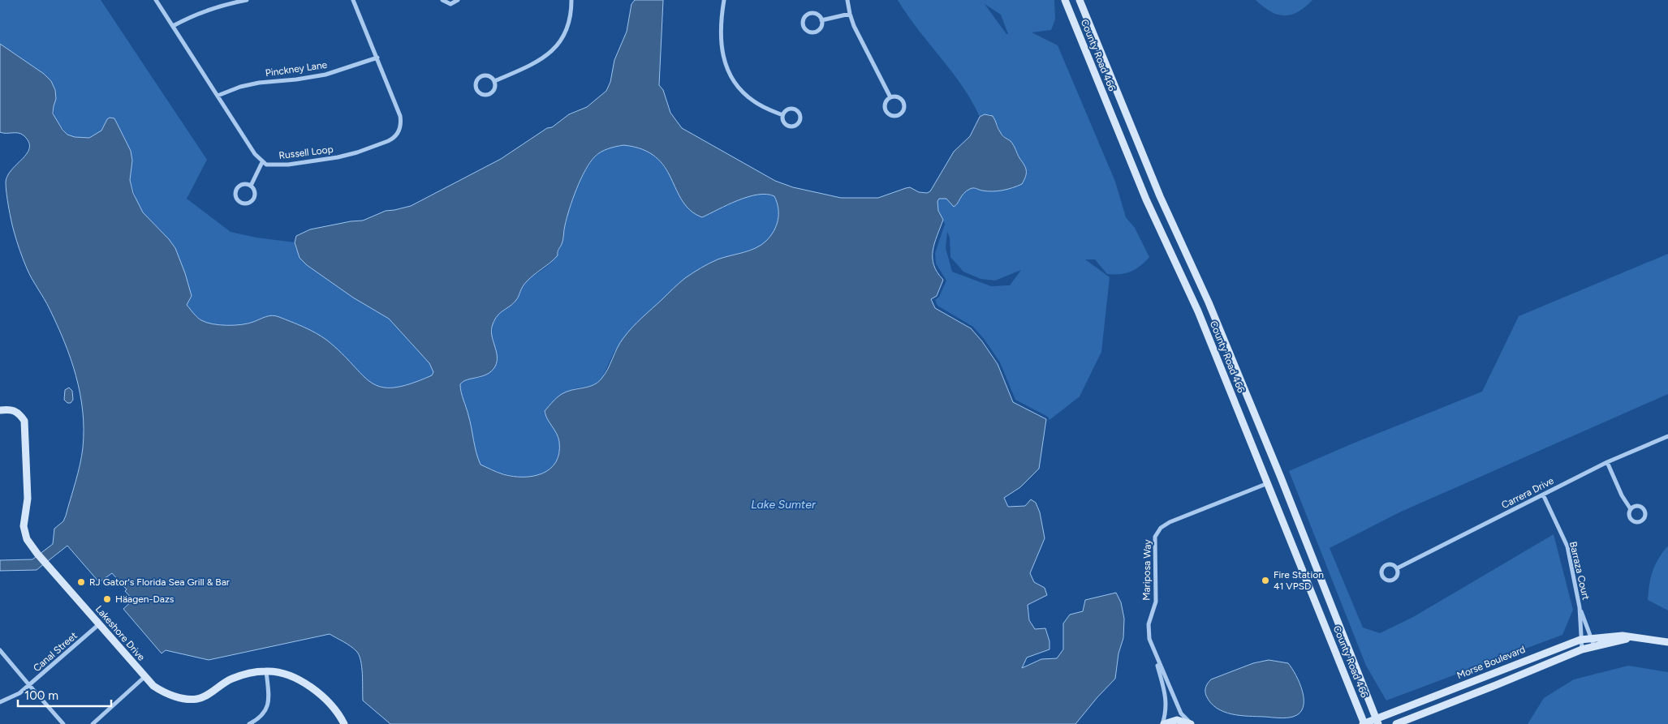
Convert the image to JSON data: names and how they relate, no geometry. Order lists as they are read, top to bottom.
{
  "streets": {
    "main road": ["County Road 466", "Lakeshore Drive", "Morse Boulevard"],
    "street": [
      "Pinckney Lane",
      "Russell Loop",
      "Carrera Drive",
      "Mariposa Way",
      "Barraza Court",
      "Canal Street"
    ]
  },
  "crossings": [
    ["County Road 466", "Mariposa Way"],
    ["County Road 466", "Morse Boulevard"],
    ["Pinckney Lane", "Russell Loop"],
    ["Carrera Drive", "Barraza Court"],
    ["Barraza Court", "Morse Boulevard"],
    ["Lakeshore Drive", "Canal Street"]
  ],
  "water": ["Lake Sumter"],
  "places": ["Fire Station 41 VPSD", "RJ Gator's Florida Sea Grill & Bar", "Häagen-Dazs"],
  "scale_bar": "100 m"
}
